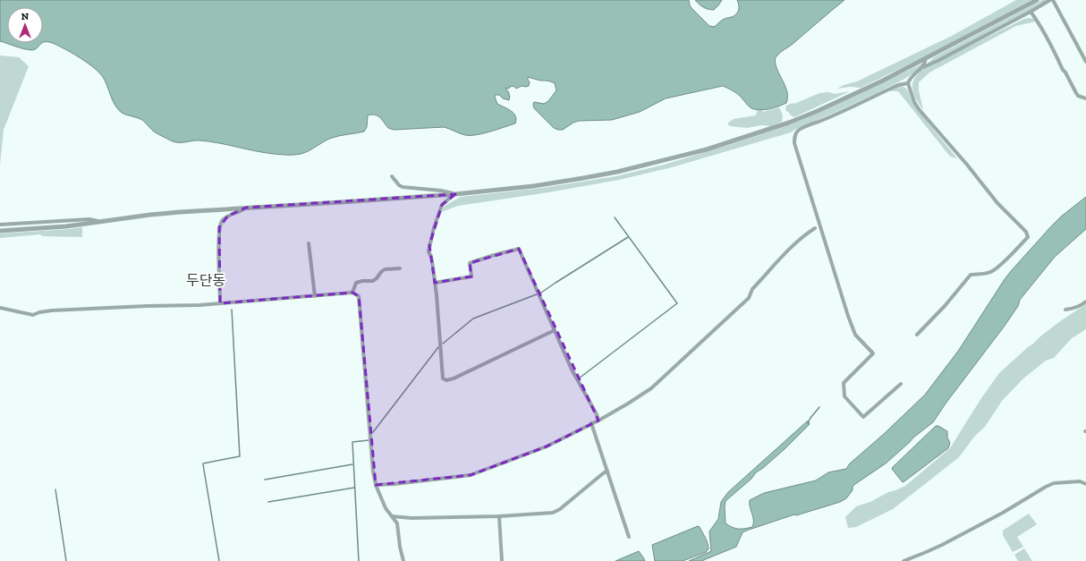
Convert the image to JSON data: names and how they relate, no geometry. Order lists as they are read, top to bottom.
{
  "districts": ["두단동"],
  "north": "top"
}
